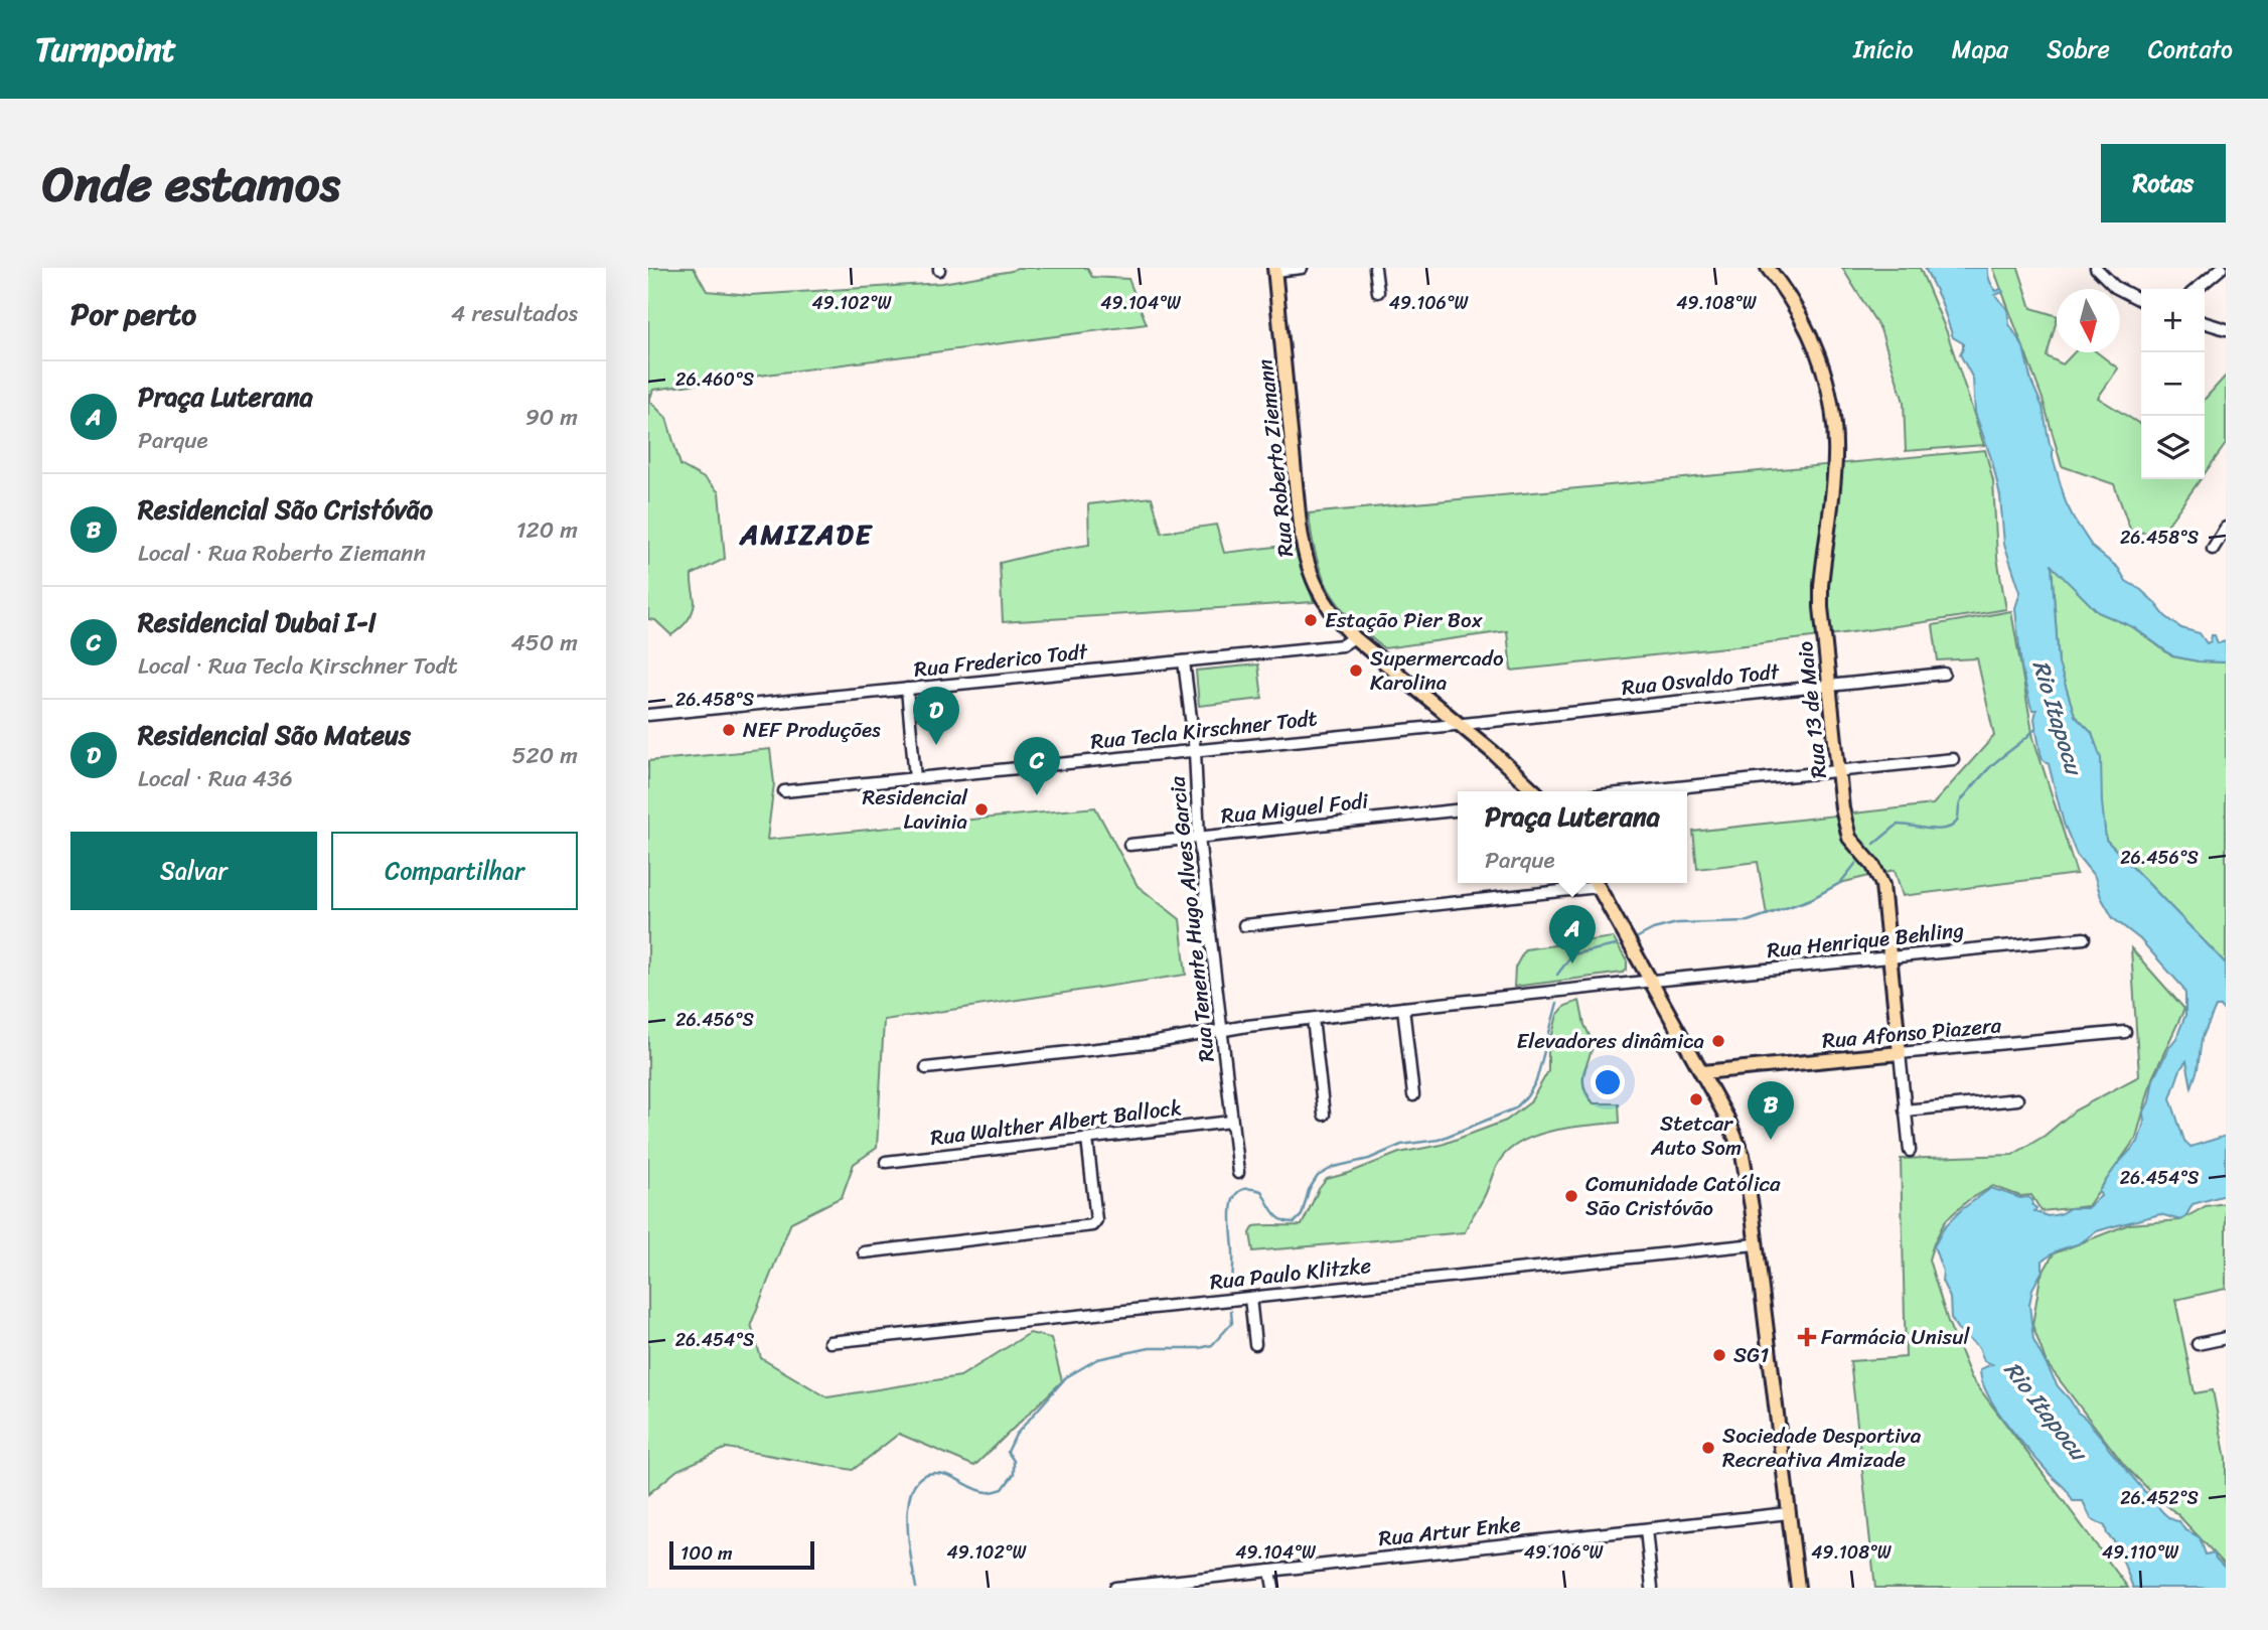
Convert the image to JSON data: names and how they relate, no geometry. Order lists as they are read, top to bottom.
{
  "streets": {
    "main road": ["Rua Roberto Ziemann", "Rua 13 de Maio", "Rua Afonso Piazera"],
    "street": [
      "Rua Frederico Todt",
      "Rua Osvaldo Todt",
      "Rua Tecla Kirschner Todt",
      "Rua Miguel Fodi",
      "Rua Tenente Hugo Alves Garcia",
      "Rua Henrique Behling",
      "Rua Walther Albert Ballock",
      "Rua Paulo Klitzke",
      "Rua Artur Enke"
    ]
  },
  "crossings": [
    ["Rua Roberto Ziemann", "Rua Frederico Todt"],
    ["Rua Roberto Ziemann", "Rua Osvaldo Todt"],
    ["Rua Roberto Ziemann", "Rua Tecla Kirschner Todt"],
    ["Rua Frederico Todt", "Rua Tenente Hugo Alves Garcia"],
    ["Rua Osvaldo Todt", "Rua 13 de Maio"],
    ["Rua Osvaldo Todt", "Rua Tecla Kirschner Todt"],
    ["Rua 13 de Maio", "Rua Henrique Behling"],
    ["Rua 13 de Maio", "Rua Afonso Piazera"],
    ["Rua Tecla Kirschner Todt", "Rua Tenente Hugo Alves Garcia"],
    ["Rua Miguel Fodi", "Rua Tenente Hugo Alves Garcia"],
    ["Rua Tenente Hugo Alves Garcia", "Rua Henrique Behling"],
    ["Rua Tenente Hugo Alves Garcia", "Rua Walther Albert Ballock"]
  ],
  "districts": ["AMIZADE"],
  "water": ["Rio Itapocu"],
  "places": {
    "other": [
      "Estação Pier Box",
      "Supermercado Karolina",
      "NEF Produções",
      "Residencial Lavinia",
      "Elevadores dinâmica",
      "Stetcar Auto Som",
      "Comunidade Católica São Cristóvão",
      "SG1",
      "Sociedade Desportiva Recreativa Amizade"
    ],
    "health": ["Farmácia Unisul"]
  },
  "scale_bar": "100 m",
  "north": "bottom",
  "page": {
    "header": "Turnpoint",
    "nav": [
      "Início",
      "Mapa",
      "Sobre",
      "Contato"
    ],
    "title": "Onde estamos",
    "buttons": [
      "Rotas",
      ["Salvar", "Compartilhar"]
    ],
    "heading": ["Por perto", "4 resultados"],
    "map_buttons": ["+", "−"],
    "list": [
      {
        "mark": "A",
        "name": "Praça Luterana",
        "note": "Parque",
        "value": "90 m"
      },
      {
        "mark": "B",
        "name": "Residencial São Cristóvão",
        "note": "Local · Rua Roberto Ziemann",
        "value": "120 m"
      },
      {
        "mark": "C",
        "name": "Residencial Dubai I-I",
        "note": "Local · Rua Tecla Kirschner Todt",
        "value": "450 m"
      },
      {
        "mark": "D",
        "name": "Residencial São Mateus",
        "note": "Local · Rua 436",
        "value": "520 m"
      }
    ],
    "pins": [
      "D",
      "C",
      "A",
      "B"
    ],
    "popup": ["Praça Luterana", "Parque"],
    "scale": "100 m"
  },
  "coordinates": [
    "49.102°W",
    "49.104°W",
    "49.106°W",
    "49.108°W",
    "26.460°S",
    "26.458°S",
    "26.456°S",
    "26.454°S",
    "26.452°S",
    "49.110°W"
  ]
}
